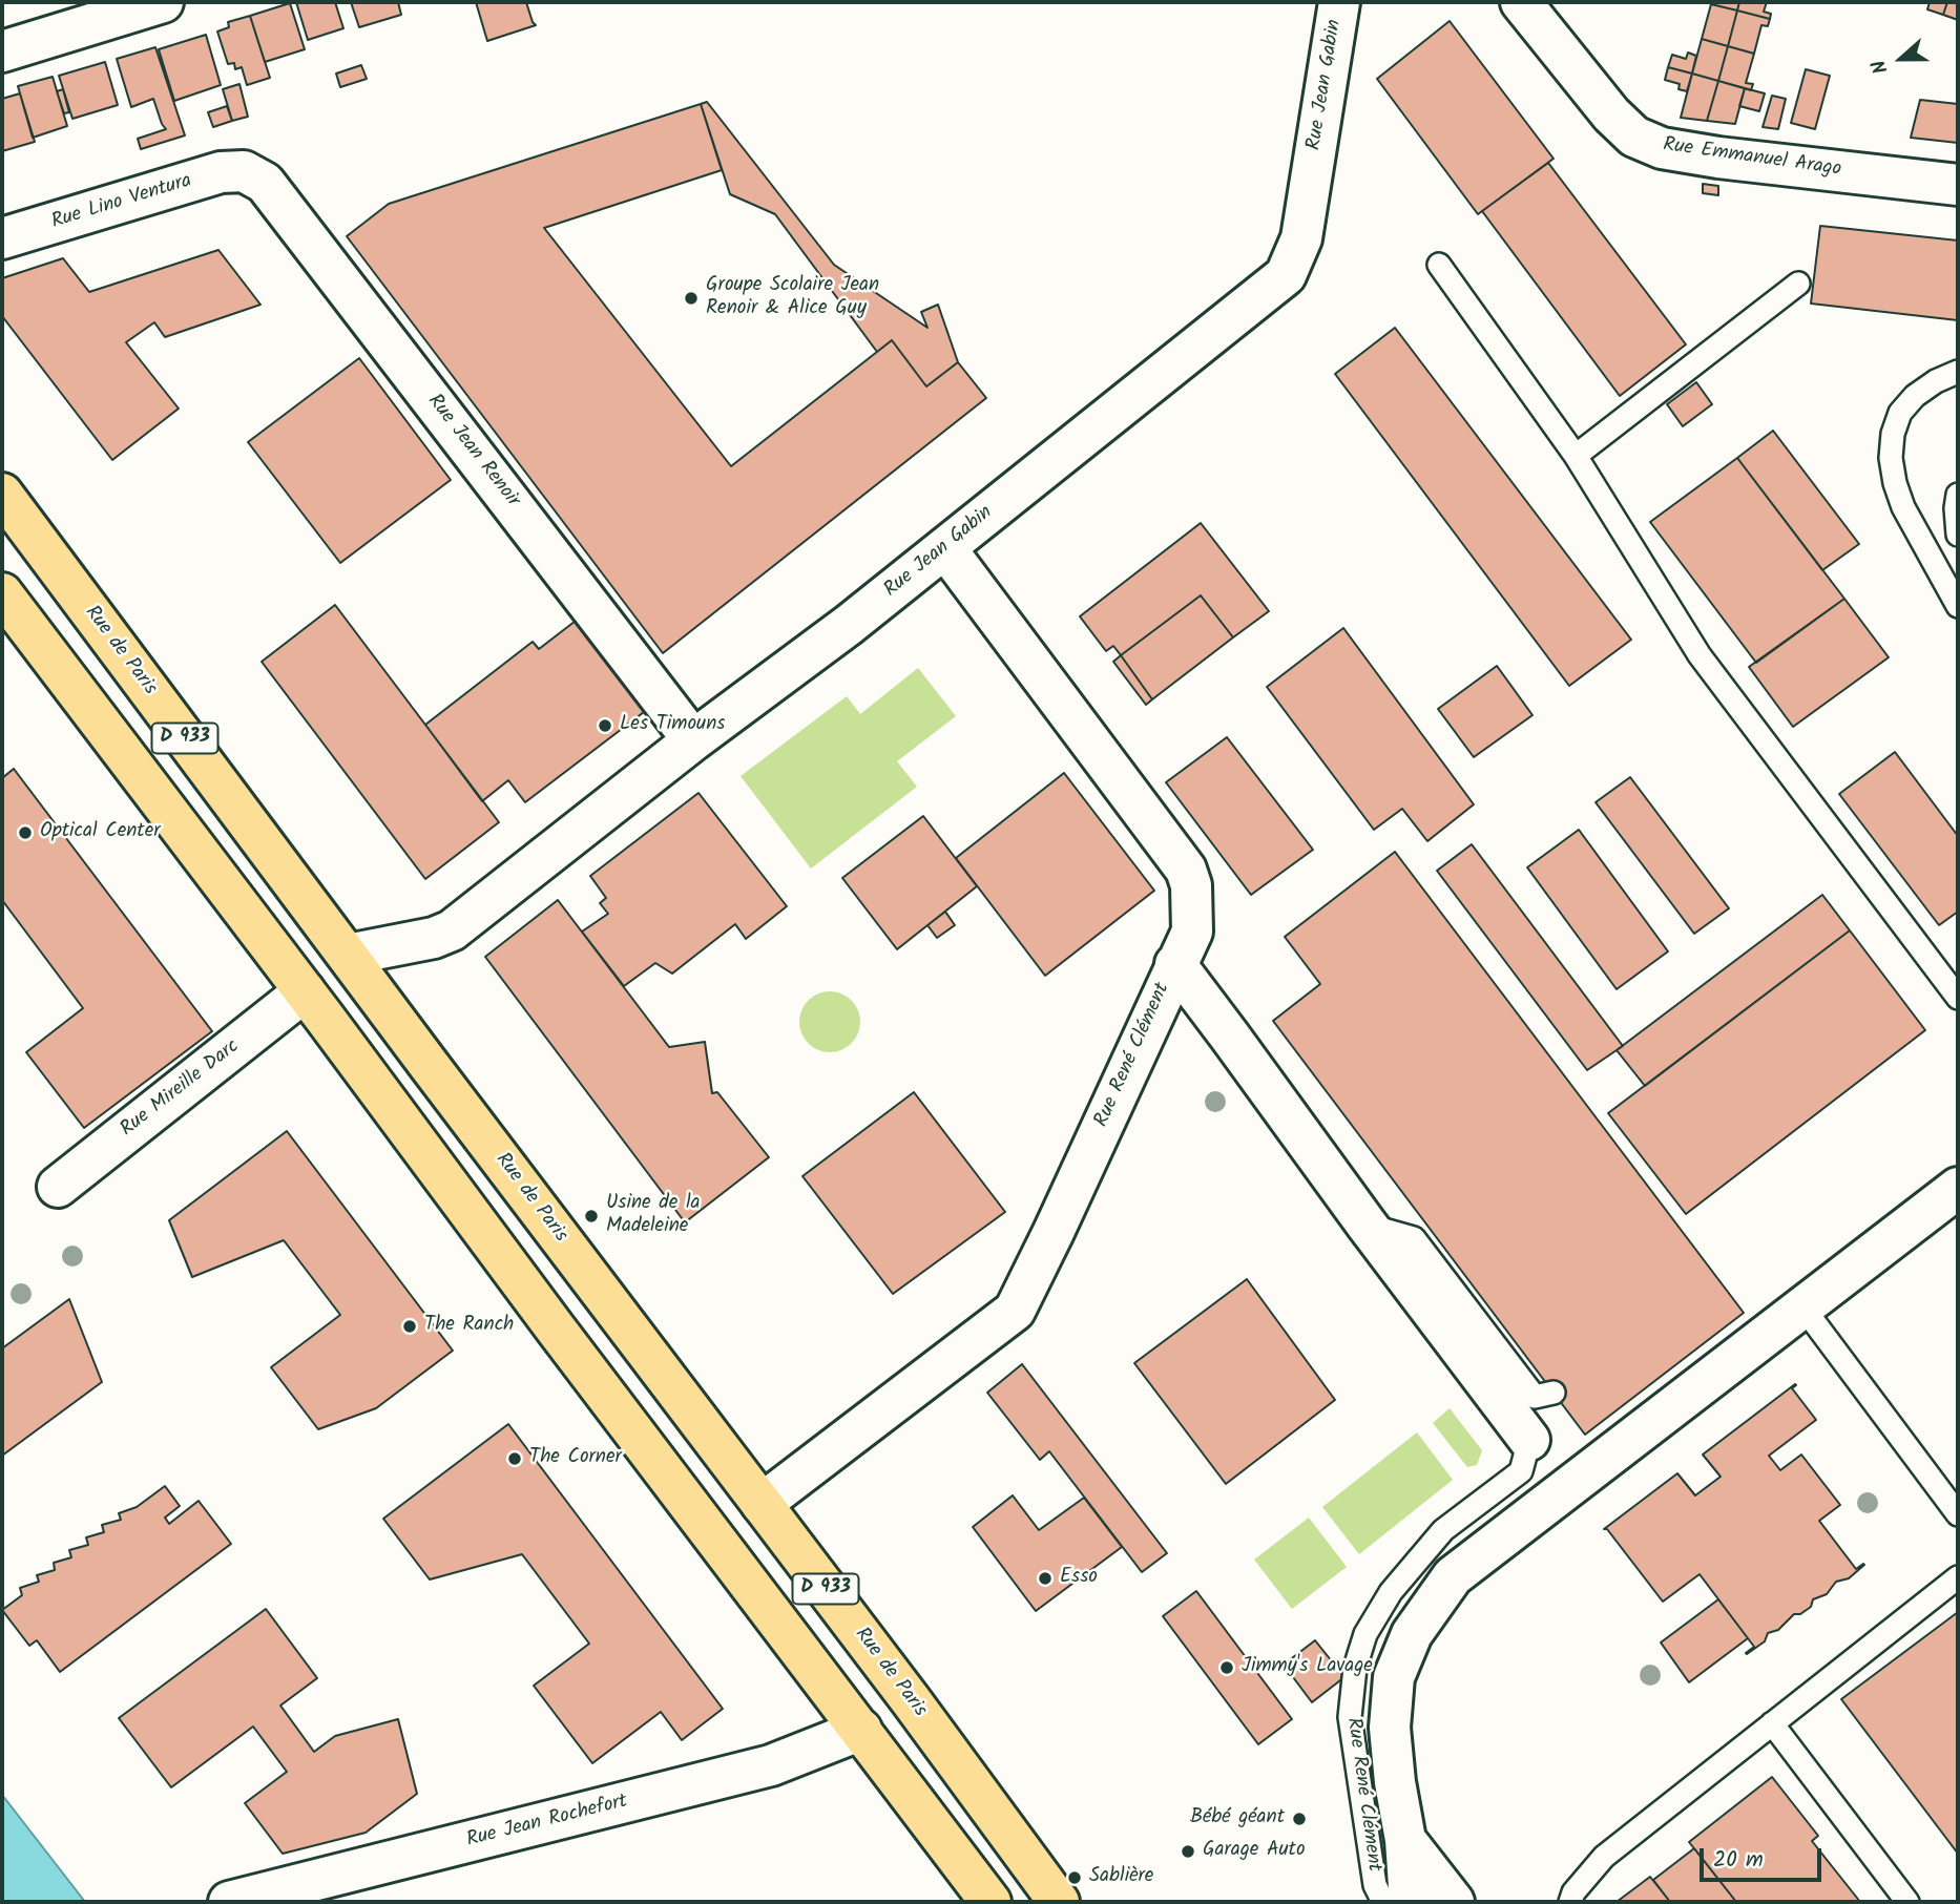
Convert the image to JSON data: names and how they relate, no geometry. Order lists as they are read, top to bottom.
{
  "streets": {
    "main road": ["Rue de Paris", "D 933"],
    "street": [
      "Rue Jean Gabin",
      "Rue Emmanuel Arago",
      "Rue Lino Ventura",
      "Rue Jean Renoir",
      "Rue René Clément",
      "Rue Mireille Darc",
      "Rue Jean Rochefort"
    ]
  },
  "crossings": [
    ["Rue Jean Gabin", "Rue Jean Renoir"],
    ["Rue Jean Gabin", "Rue de Paris"],
    ["Rue Jean Gabin", "Rue René Clément"],
    ["Rue Lino Ventura", "Rue Jean Renoir"],
    ["Rue de Paris", "Rue René Clément"],
    ["D 933", "Rue Mireille Darc"],
    ["D 933", "Rue Jean Rochefort"]
  ],
  "places": [
    "Groupe Scolaire Jean Renoir & Alice Guy",
    "Les Timouns",
    "Optical Center",
    "Usine de la Madeleine",
    "The Ranch",
    "The Corner",
    "Esso",
    "Jimmy's Lavage",
    "Bébé géant",
    "Garage Auto",
    "Sablière"
  ],
  "scale_bar": "20 m",
  "north": "left"
}
